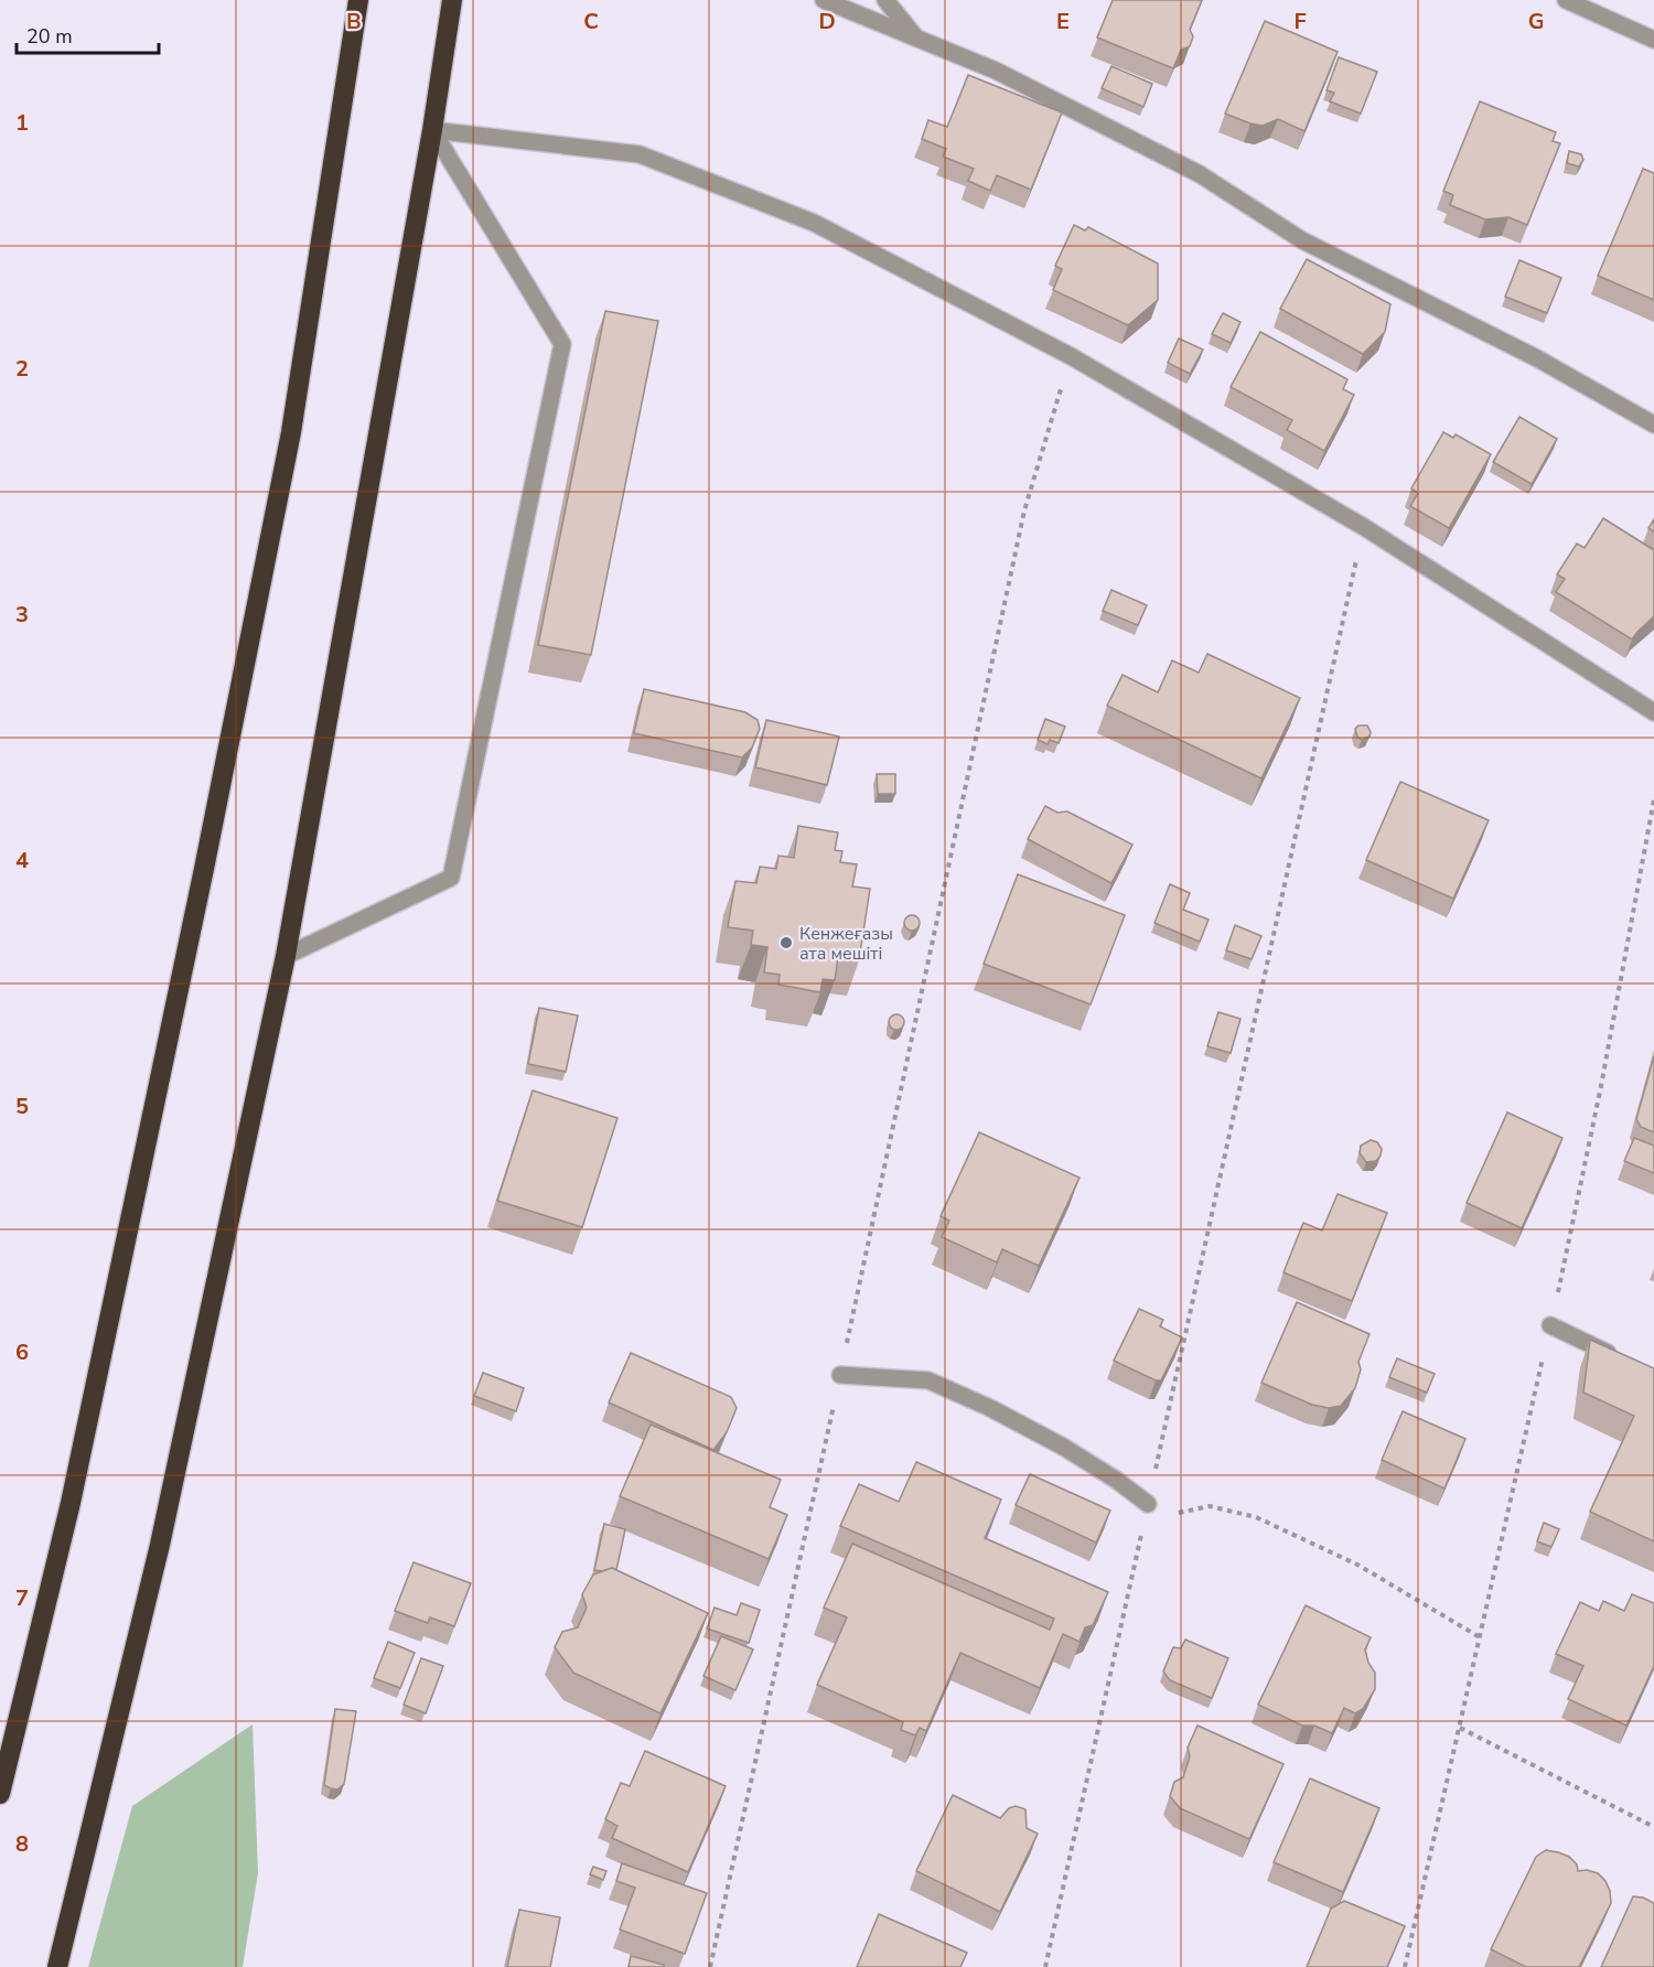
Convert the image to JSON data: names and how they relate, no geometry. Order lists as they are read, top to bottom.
{
  "places": ["Кенжеғазы ата мешіті"],
  "scale_bar": "20 m",
  "grid": {
    "columns": [
      "B",
      "C",
      "D",
      "E",
      "F",
      "G"
    ],
    "rows": [
      "1",
      "2",
      "3",
      "4",
      "5",
      "6",
      "7",
      "8"
    ]
  }
}
